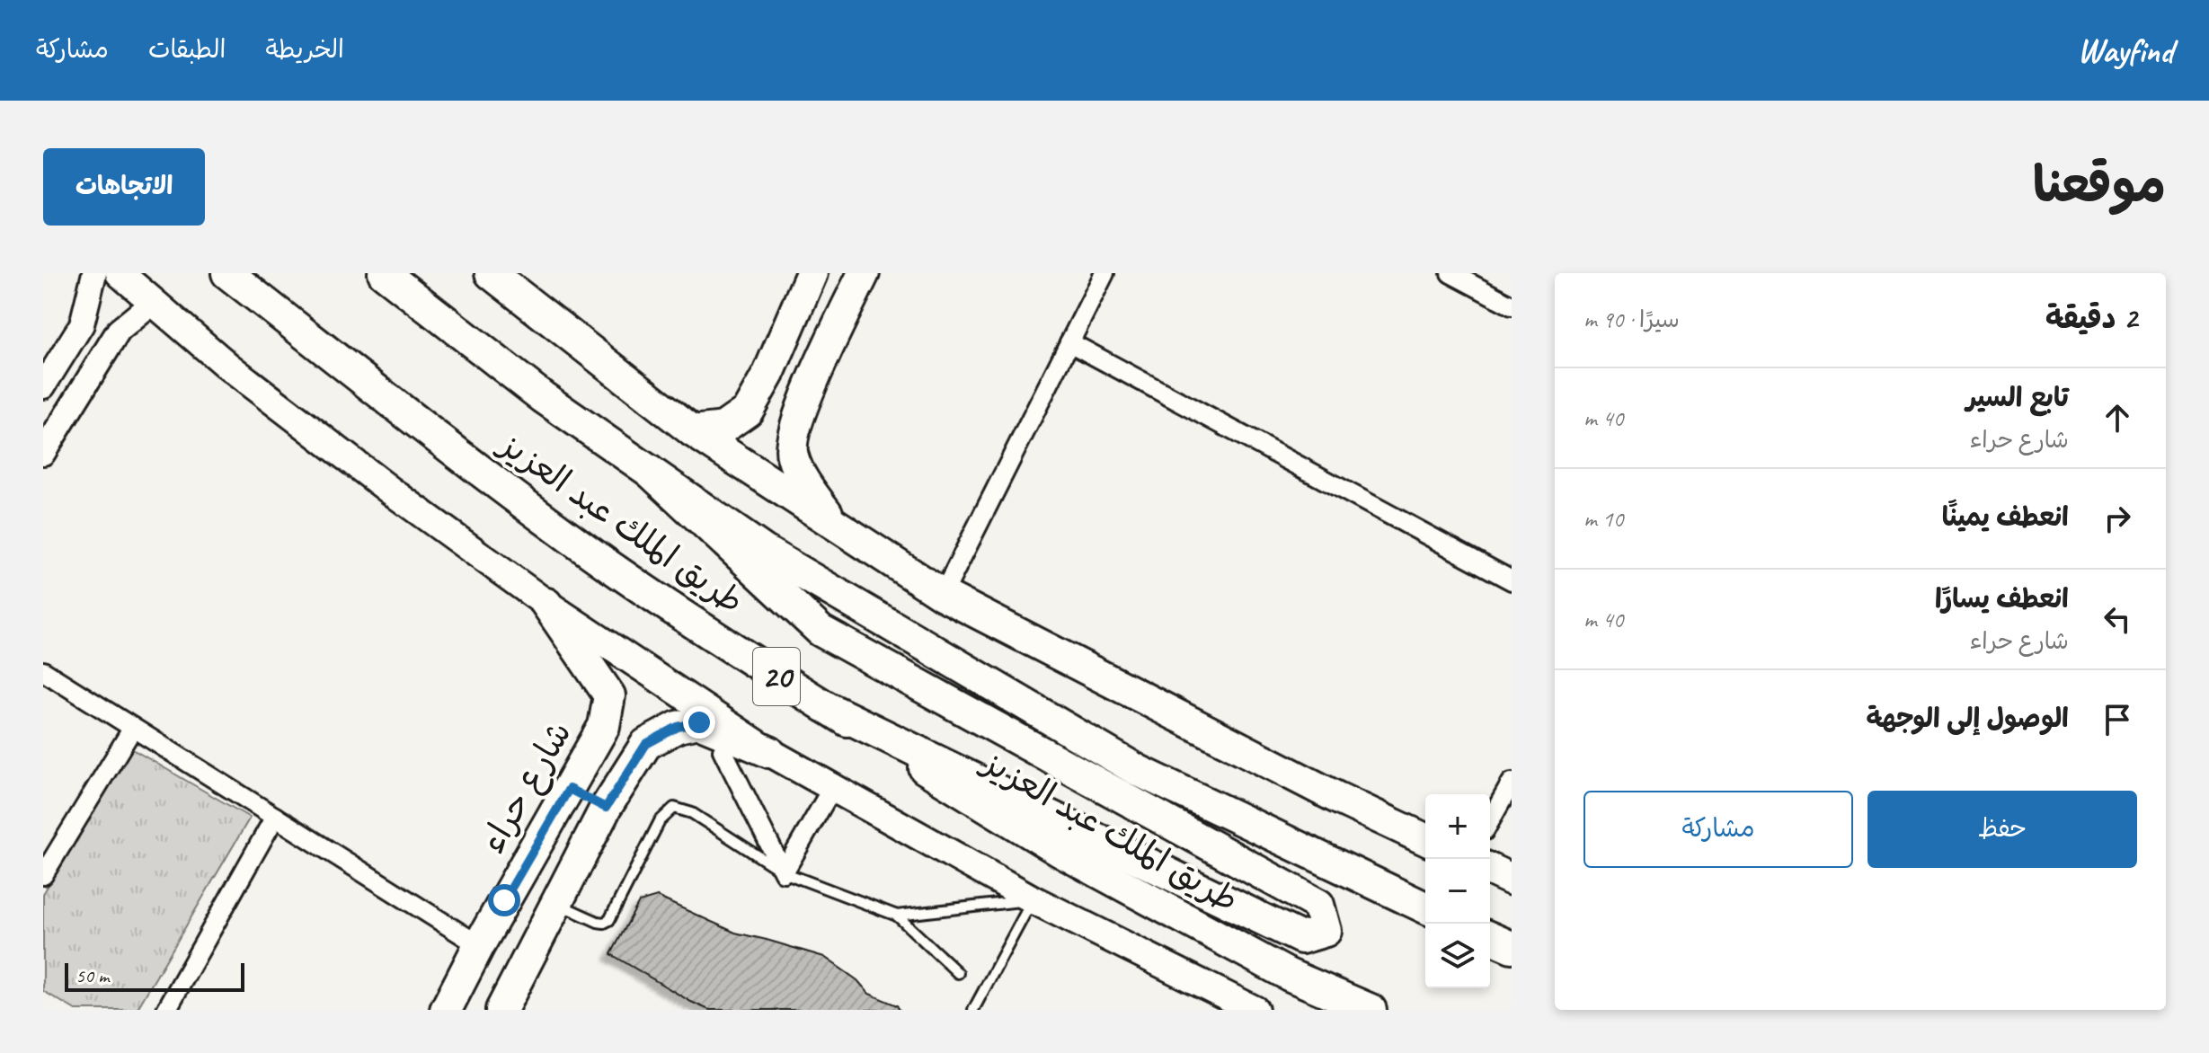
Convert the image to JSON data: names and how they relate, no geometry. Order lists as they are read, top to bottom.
{
  "streets": {
    "main road": ["طريق الملك عبد العزيز", "20", "شارع حراء"]
  },
  "scale_bar": "50 m",
  "page": {
    "header": "Wayfind",
    "nav": ["الخريطة", "الطبقات", "مشاركة"],
    "title": "موقعنا",
    "buttons": [
      "الاتجاهات",
      ["حفظ", "مشاركة"]
    ],
    "heading": ["2 دقيقة", "سيرًا · 90 m"],
    "list": [
      ["تابع السير", "شارع حراء", "40 m"],
      ["انعطف يمينًا", "10 m"],
      ["انعطف يسارًا", "شارع حراء", "40 m"],
      "الوصول إلى الوجهة"
    ],
    "map_buttons": ["+", "−"],
    "scale": "50 m"
  }
}
